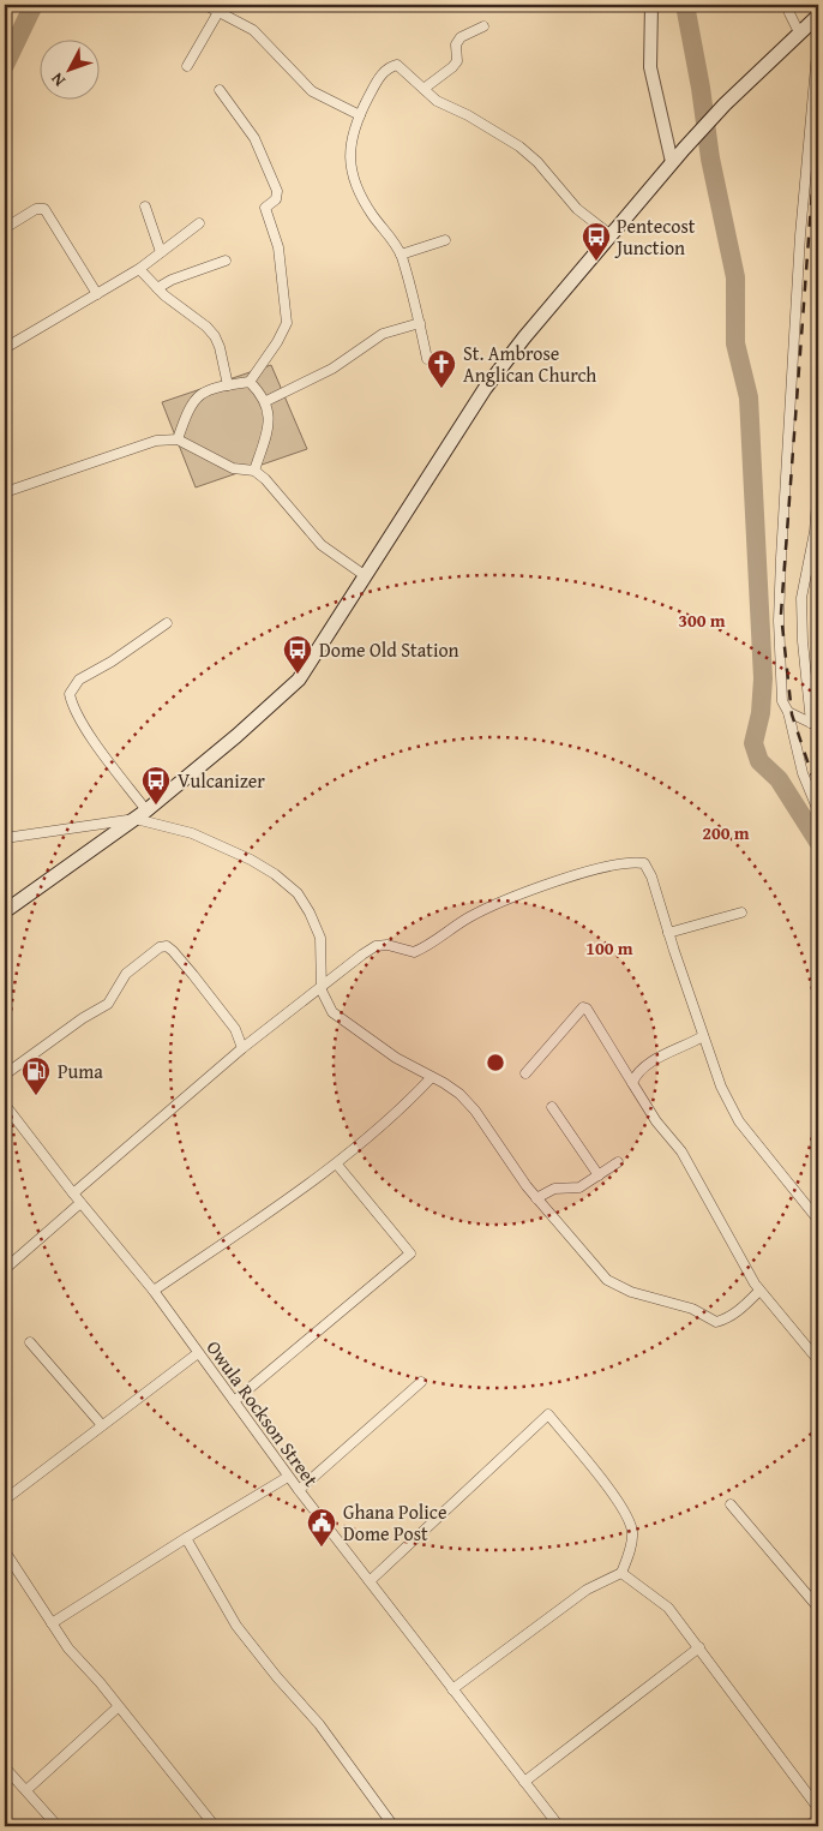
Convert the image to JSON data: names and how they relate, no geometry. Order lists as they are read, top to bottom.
{
  "streets": {
    "street": ["Owula Rockson Street"]
  },
  "places": {
    "bus stop": ["Pentecost Junction", "Dome Old Station", "Vulcanizer"],
    "church": ["St. Ambrose Anglican Church"],
    "fuel station": ["Puma"],
    "public building": ["Ghana Police Dome Post"]
  },
  "north": "bottom left",
  "rings": ["300 m", "200 m", "100 m"]
}
